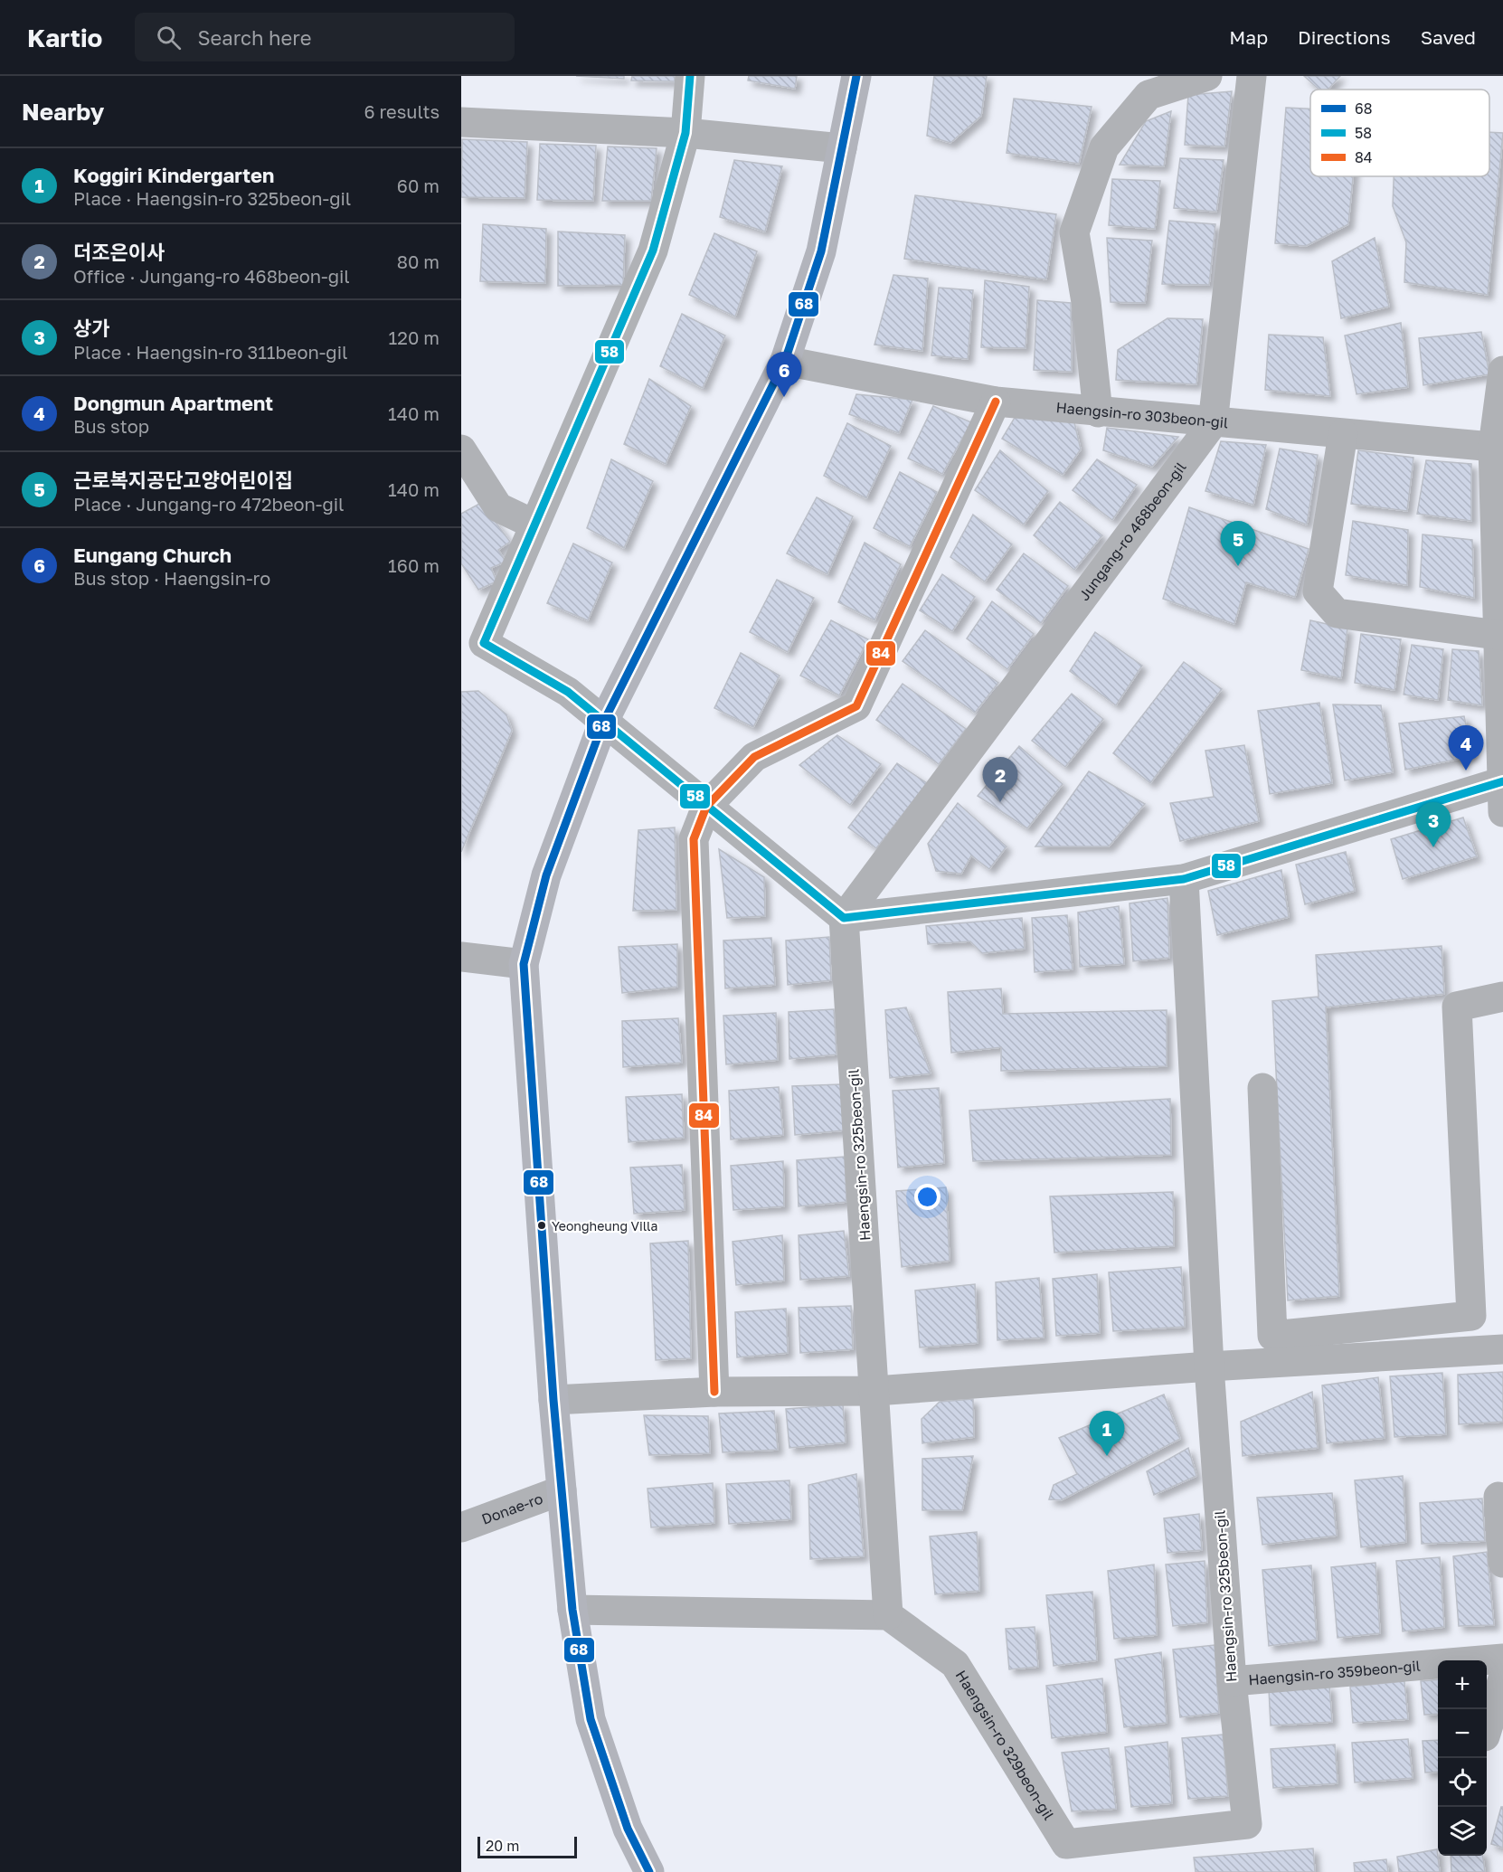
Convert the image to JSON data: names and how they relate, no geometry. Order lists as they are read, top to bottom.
{
  "streets": {
    "street": [
      "Haengsin-ro 303beon-gil",
      "Jungang-ro 468beon-gil",
      "Haengsin-ro 325beon-gil",
      "Donae-ro",
      "Haengsin-ro 359beon-gil",
      "Haengsin-ro 329beon-gil"
    ]
  },
  "crossings": [
    ["Haengsin-ro 303beon-gil", "Jungang-ro 468beon-gil"],
    ["Jungang-ro 468beon-gil", "Haengsin-ro 325beon-gil"],
    ["Haengsin-ro 325beon-gil", "Haengsin-ro 359beon-gil"],
    ["Haengsin-ro 325beon-gil", "Haengsin-ro 329beon-gil"]
  ],
  "places": ["Yeongheung Villa"],
  "lines": ["transit line 68", "transit line 58", "transit line 84"],
  "legend": ["68", "58", "84"],
  "scale_bar": "20 m",
  "page": {
    "header": "Kartio",
    "search": "Search here",
    "nav": ["Map", "Directions", "Saved"],
    "heading": ["Nearby", "6 results"],
    "list": [
      {
        "mark": "1",
        "name": "Koggiri Kindergarten",
        "note": "Place · Haengsin-ro 325beon-gil",
        "value": "60 m"
      },
      {
        "mark": "2",
        "name": "더조은이사",
        "note": "Office · Jungang-ro 468beon-gil",
        "value": "80 m"
      },
      {
        "mark": "3",
        "name": "상가",
        "note": "Place · Haengsin-ro 311beon-gil",
        "value": "120 m"
      },
      {
        "mark": "4",
        "name": "Dongmun Apartment",
        "note": "Bus stop",
        "value": "140 m"
      },
      {
        "mark": "5",
        "name": "근로복지공단고양어린이집",
        "note": "Place · Jungang-ro 472beon-gil",
        "value": "140 m"
      },
      {
        "mark": "6",
        "name": "Eungang Church",
        "note": "Bus stop · Haengsin-ro",
        "value": "160 m"
      }
    ],
    "pins": [
      "6",
      "5",
      "4",
      "2",
      "3",
      "1"
    ],
    "map_buttons": ["+", "−"],
    "scale": "20 m"
  }
}
